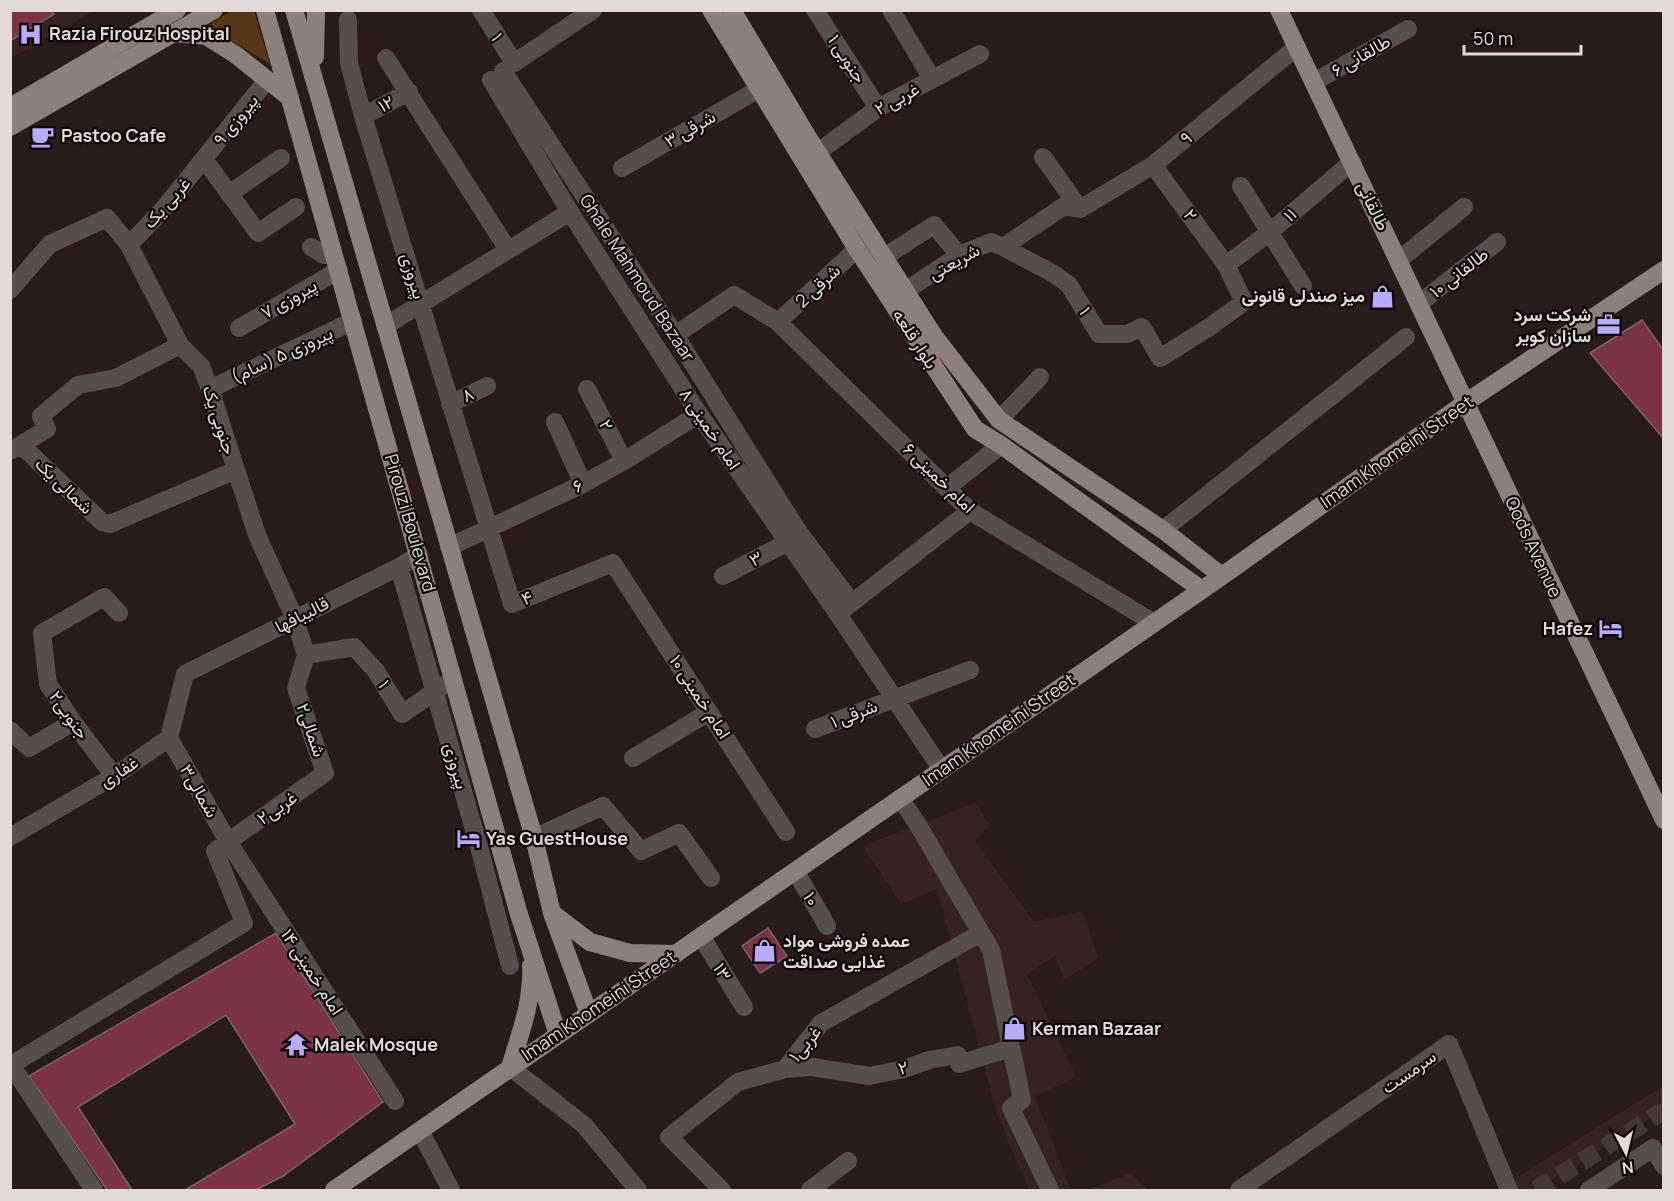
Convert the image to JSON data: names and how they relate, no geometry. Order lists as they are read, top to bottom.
{
  "streets": {
    "main road": [
      "طالقانی",
      "بلوار قلعه",
      "Imam Khomeini Street",
      "Pirouzi Boulevard",
      "Qods Avenue"
    ],
    "street": [
      "۱",
      "طالقانی ۶",
      "۱ جنوبی",
      "۲ غربی",
      "۱۲",
      "پیروزی ۹",
      "۳ شرقی",
      "۹",
      "غربی یک",
      "۲",
      "۱۱",
      "شریعتی",
      "طالقانی ۱۰",
      "پیروزی",
      "Ghale Mahmoud Bazaar",
      "2 شرقی",
      "پیروزی ۷",
      "پیروزی ۵ (سام)",
      "۸",
      "جنوبی یک",
      "امام خمینی ۸",
      "امام خمینی ۶",
      "شمالی یک",
      "۶",
      "۳",
      "۴",
      "قالیبافها",
      "امام خمینی ۱۰",
      "۱ شرقی",
      "جنوبی۲",
      "شمالی۲",
      "غفاری",
      "شمالی۳",
      "غربی۲",
      "۱۰",
      "امام خمینی ۱۴",
      "۱۳",
      "غربی۱",
      "سرمست"
    ]
  },
  "crossings": [
    ["۱", "۲"],
    ["۱", "شریعتی"],
    ["۱", "پیروزی"],
    ["۱", "Ghale Mahmoud Bazaar"],
    ["۱", "امام خمینی ۸"],
    ["۱", "Pirouzi Boulevard"],
    ["۱", "شمالی۲"],
    ["طالقانی ۶", "طالقانی"],
    ["۱ جنوبی", "۲ غربی"],
    ["۲ غربی", "بلوار قلعه"],
    ["۱۲", "پیروزی"],
    ["پیروزی ۹", "غربی یک"],
    ["۳ شرقی", "بلوار قلعه"],
    ["۹", "طالقانی"],
    ["۹", "۲"],
    ["۹", "شریعتی"],
    ["غربی یک", "جنوبی یک"],
    ["طالقانی", "۱۱"],
    ["طالقانی", "طالقانی ۱۰"],
    ["طالقانی", "Imam Khomeini Street"],
    ["طالقانی", "Qods Avenue"],
    ["۲", "۱۱"],
    ["۲", "۶"],
    ["۲", "غربی۱"],
    ["شریعتی", "بلوار قلعه"],
    ["پیروزی", "۸"],
    ["پیروزی", "۶"],
    ["پیروزی", "۴"],
    ["پیروزی", "قالیبافها"],
    ["Ghale Mahmoud Bazaar", "امام خمینی ۸"],
    ["Ghale Mahmoud Bazaar", "امام خمینی ۶"],
    ["2 شرقی", "بلوار قلعه"],
    ["2 شرقی", "امام خمینی ۶"],
    ["پیروزی ۷", "Pirouzi Boulevard"],
    ["بلوار قلعه", "Imam Khomeini Street"],
    ["پیروزی ۵ (سام)", "جنوبی یک"],
    ["پیروزی ۵ (سام)", "Pirouzi Boulevard"],
    ["جنوبی یک", "شمالی یک"],
    ["جنوبی یک", "قالیبافها"],
    ["امام خمینی ۸", "Imam Khomeini Street"],
    ["امام خمینی ۸", "۶"],
    ["امام خمینی ۸", "۳"],
    ["امام خمینی ۸", "۱ شرقی"],
    ["Imam Khomeini Street", "امام خمینی ۶"],
    ["Imam Khomeini Street", "Pirouzi Boulevard"],
    ["Imam Khomeini Street", "Qods Avenue"],
    ["Imam Khomeini Street", "۱۰"],
    ["Imam Khomeini Street", "۱۳"],
    ["۶", "Pirouzi Boulevard"],
    ["۶", "۴"],
    ["Pirouzi Boulevard", "قالیبافها"],
    ["۴", "امام خمینی ۱۰"],
    ["قالیبافها", "غفاری"],
    ["قالیبافها", "شمالی۳"],
    ["جنوبی۲", "غفاری"],
    ["شمالی۲", "غربی۲"],
    ["غفاری", "شمالی۳"],
    ["شمالی۳", "غربی۲"],
    ["شمالی۳", "امام خمینی ۱۴"],
    ["غربی۲", "امام خمینی ۱۴"]
  ],
  "places": {
    "hospital": ["Razia Firouz Hospital"],
    "cafe": ["Pastoo Cafe"],
    "shop": ["میز صندلی قانونی", "عمده فروشی مواد غذایی صداقت", "Kerman Bazaar"],
    "office": ["شرکت سرد سازان کویر"],
    "hotel": ["Hafez", "Yas GuestHouse"],
    "temple": ["Malek Mosque"]
  },
  "scale_bar": "50 m",
  "north": "bottom"
}
